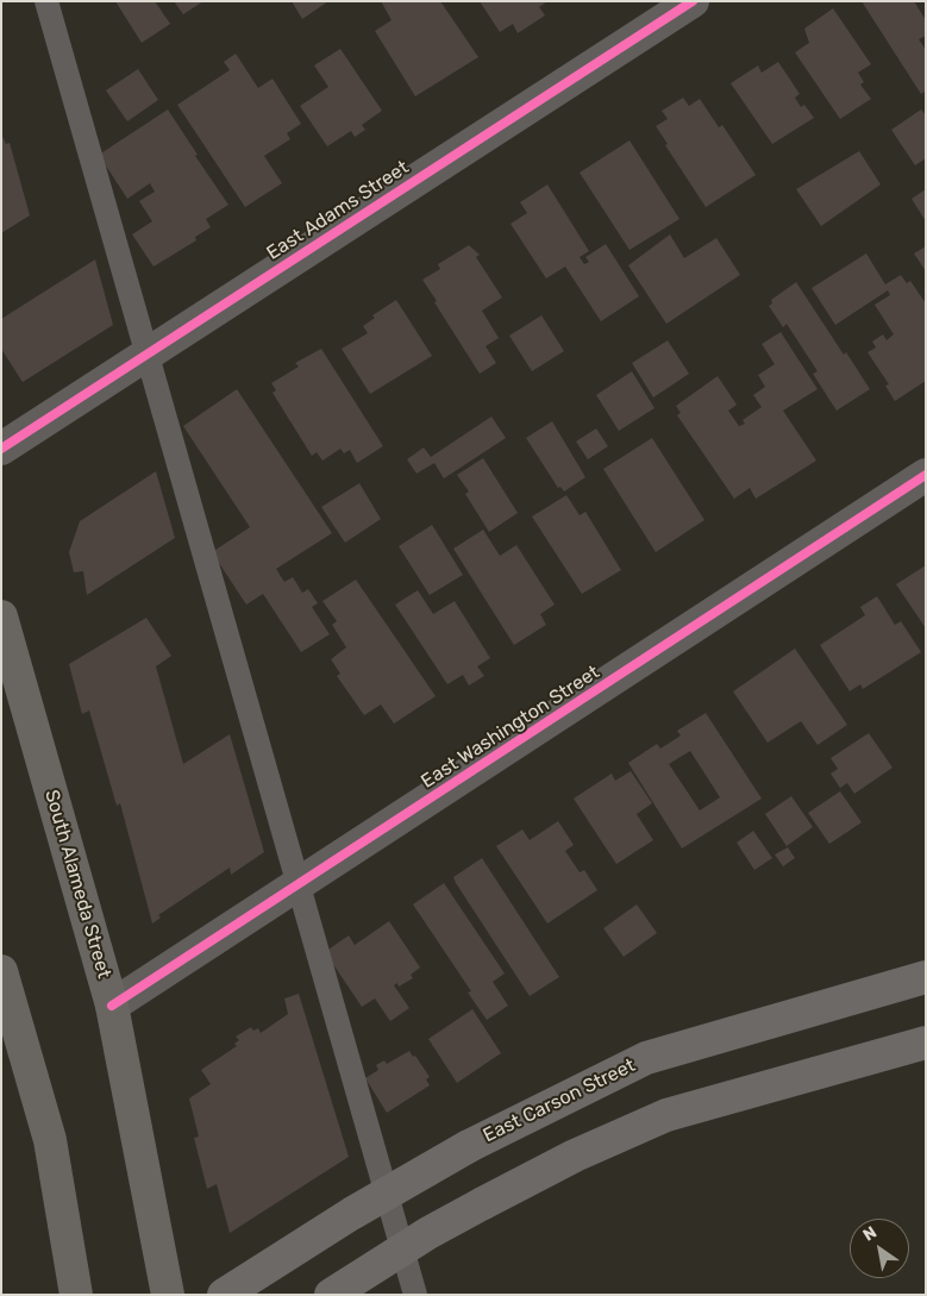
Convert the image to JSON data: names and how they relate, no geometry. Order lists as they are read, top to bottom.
{
  "streets": {
    "main road": ["South Alameda Street", "East Carson Street"],
    "street": ["East Adams Street", "East Washington Street"]
  },
  "crossings": [
    ["East Washington Street", "South Alameda Street"]
  ],
  "north": "top left"
}
